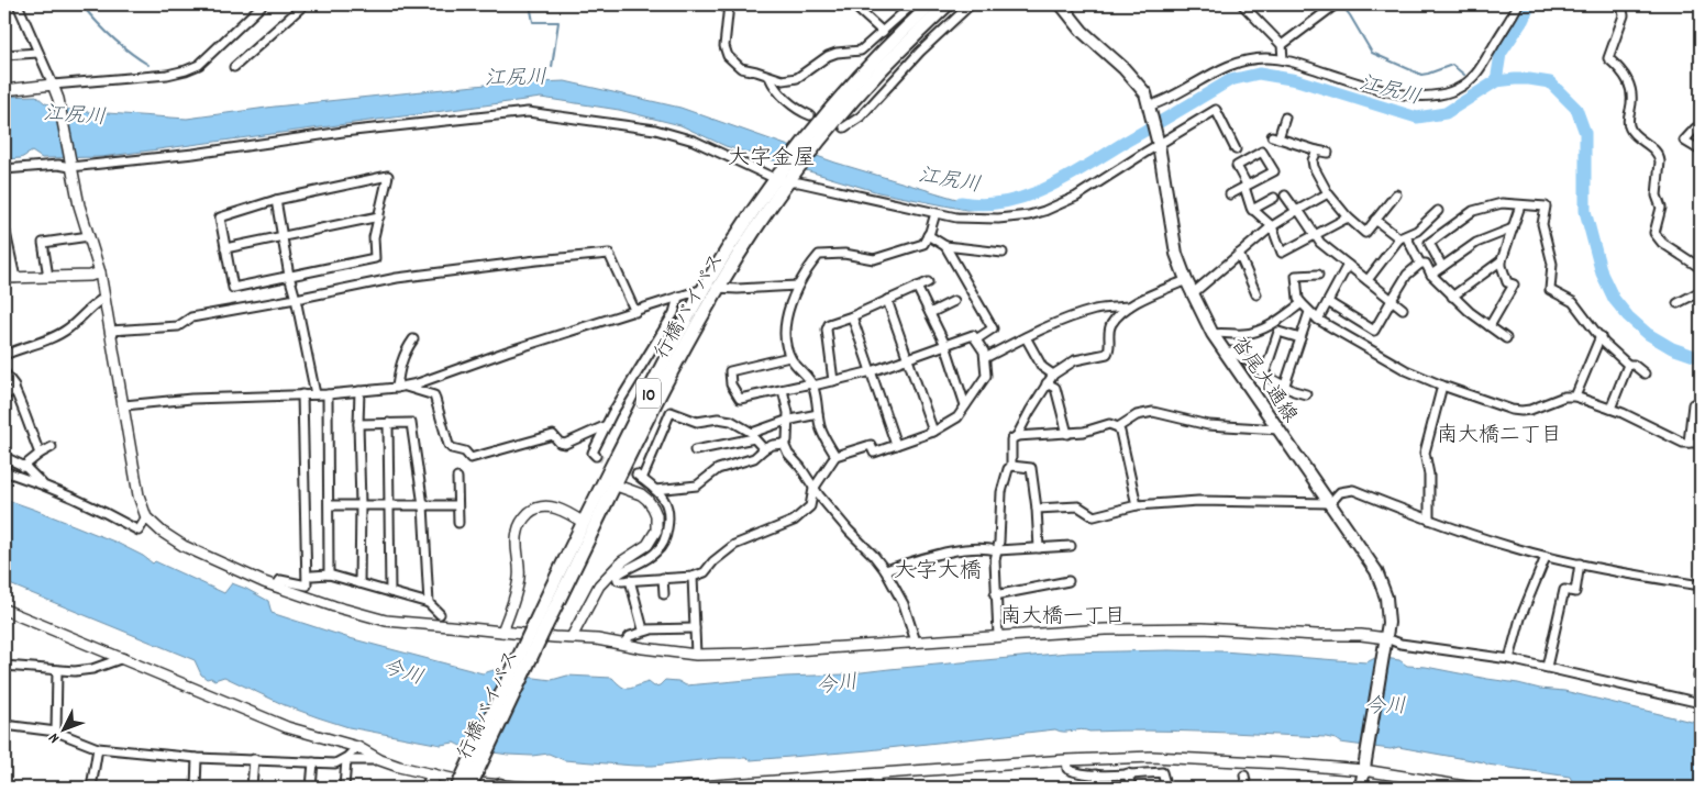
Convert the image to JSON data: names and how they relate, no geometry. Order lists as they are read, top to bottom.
{
  "streets": {
    "highway": ["行橋バイパス", "10"],
    "main road": ["沓尾大通線"]
  },
  "districts": [
    "大字金屋",
    "南大橋二丁目",
    "大字大橋",
    "南大橋一丁目"
  ],
  "water": ["江尻川", "今川"],
  "north": "bottom left"
}
